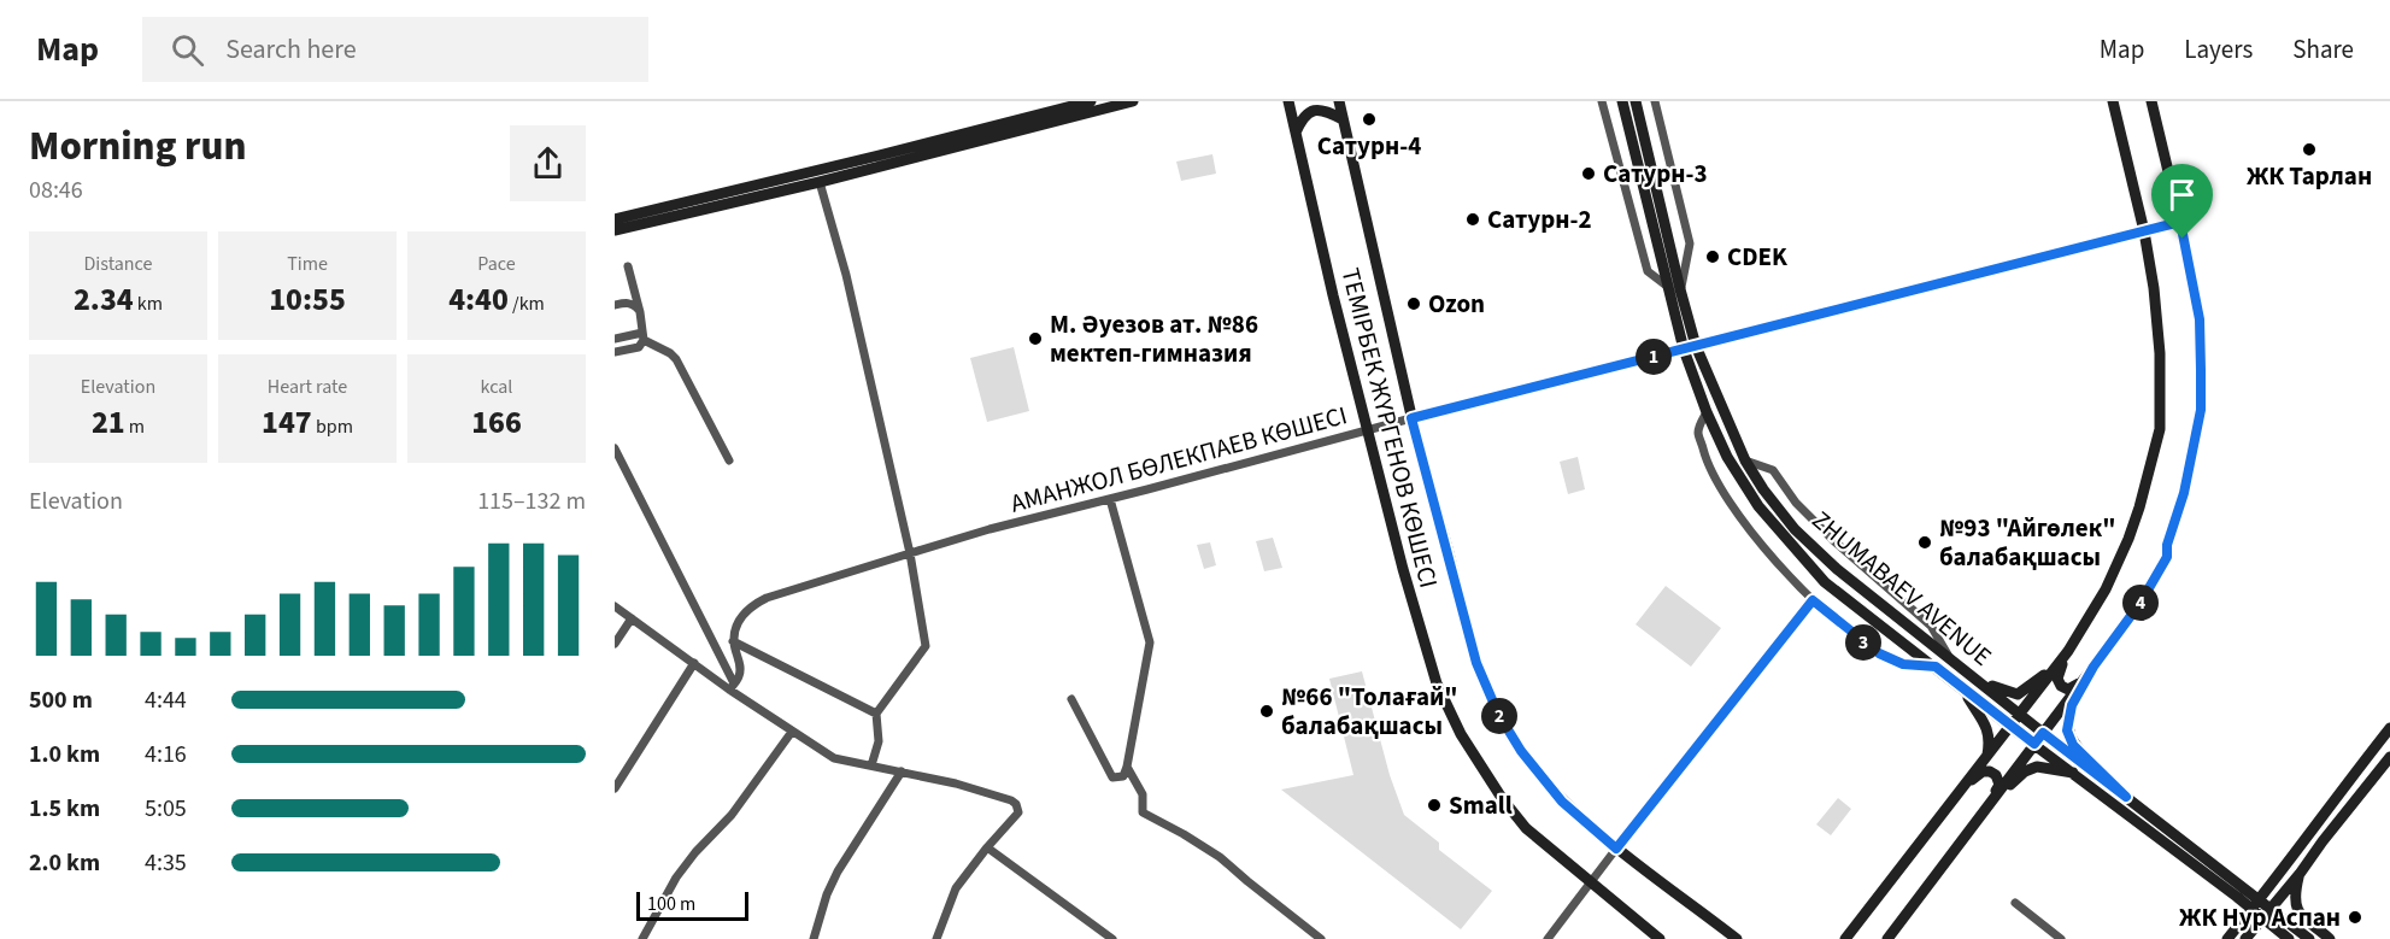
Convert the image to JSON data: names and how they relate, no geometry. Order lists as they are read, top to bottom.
{
  "streets": {
    "street": ["ТЕМІРБЕК ЖҮРГЕНОВ КӨШЕСІ", "АМАНЖОЛ БӨЛЕКПАЕВ КӨШЕСІ", "ZHUMABAEV AVENUE"]
  },
  "crossings": [
    ["ТЕМІРБЕК ЖҮРГЕНОВ КӨШЕСІ", "АМАНЖОЛ БӨЛЕКПАЕВ КӨШЕСІ"],
    ["АМАНЖОЛ БӨЛЕКПАЕВ КӨШЕСІ", "ZHUMABAEV AVENUE"]
  ],
  "places": [
    "Сатурн-4",
    "ЖК Тарлан",
    "Сатурн-3",
    "Сатурн-2",
    "CDEK",
    "Ozon",
    "М. Әуезов ат. №86 мектеп-гимназия",
    "№93 \"Айгөлек\" балабақшасы",
    "№66 \"Толағай\" балабақшасы",
    "Small",
    "ЖК Нур Аспан"
  ],
  "scale_bar": "100 m",
  "page": {
    "header": "Map",
    "search": "Search here",
    "nav": ["Map", "Layers", "Share"],
    "heading": ["Morning run", "08:46"],
    "stats": [
      ["Distance", "2.34 km"],
      ["Time", "10:55"],
      ["Pace", "4:40 /km"],
      ["Elevation", "21 m"],
      ["Heart rate", "147 bpm"],
      ["kcal", "166"]
    ],
    "pins": [
      "1",
      "4",
      "3",
      "2"
    ],
    "chart": ["Elevation", "115–132 m"],
    "list": [
      {
        "name": "500 m",
        "note": "4:44"
      },
      {
        "name": "1.0 km",
        "note": "4:16"
      },
      {
        "name": "1.5 km",
        "note": "5:05"
      },
      {
        "name": "2.0 km",
        "note": "4:35"
      }
    ],
    "scale": "100 m"
  }
}
